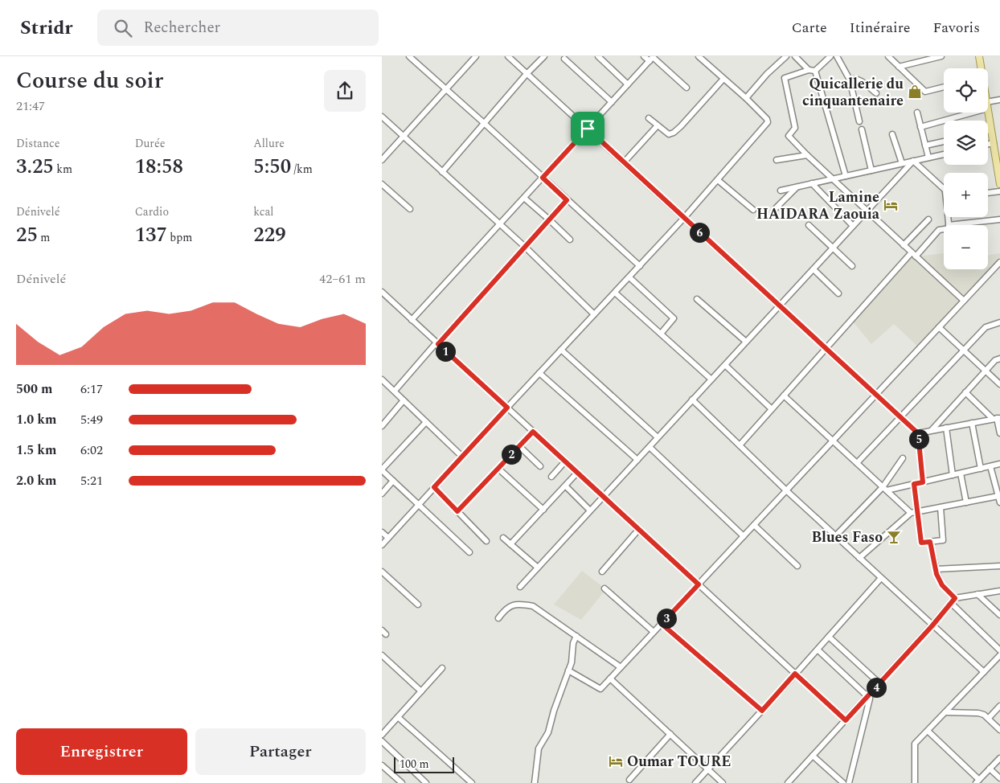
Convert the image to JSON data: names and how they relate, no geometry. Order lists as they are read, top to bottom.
{
  "places": {
    "shop": ["Quicallerie du cinquantenaire"],
    "hotel": ["Lamine HAIDARA Zaouia", "Oumar TOURE"],
    "bar": ["Blues Faso"]
  },
  "scale_bar": "100 m",
  "page": {
    "header": "Stridr",
    "search": "Rechercher",
    "nav": ["Carte", "Itinéraire", "Favoris"],
    "heading": ["Course du soir", "21:47"],
    "map_buttons": ["+", "−"],
    "stats": [
      ["Distance", "3.25 km"],
      ["Durée", "18:58"],
      ["Allure", "5:50 /km"],
      ["Dénivelé", "25 m"],
      ["Cardio", "137 bpm"],
      ["kcal", "229"]
    ],
    "pins": [
      "6",
      "1",
      "5",
      "2",
      "3",
      "4"
    ],
    "chart": ["Dénivelé", "42–61 m"],
    "list": [
      {
        "name": "500 m",
        "note": "6:17"
      },
      {
        "name": "1.0 km",
        "note": "5:49"
      },
      {
        "name": "1.5 km",
        "note": "6:02"
      },
      {
        "name": "2.0 km",
        "note": "5:21"
      }
    ],
    "buttons": ["Enregistrer", "Partager"],
    "scale": "100 m"
  }
}
